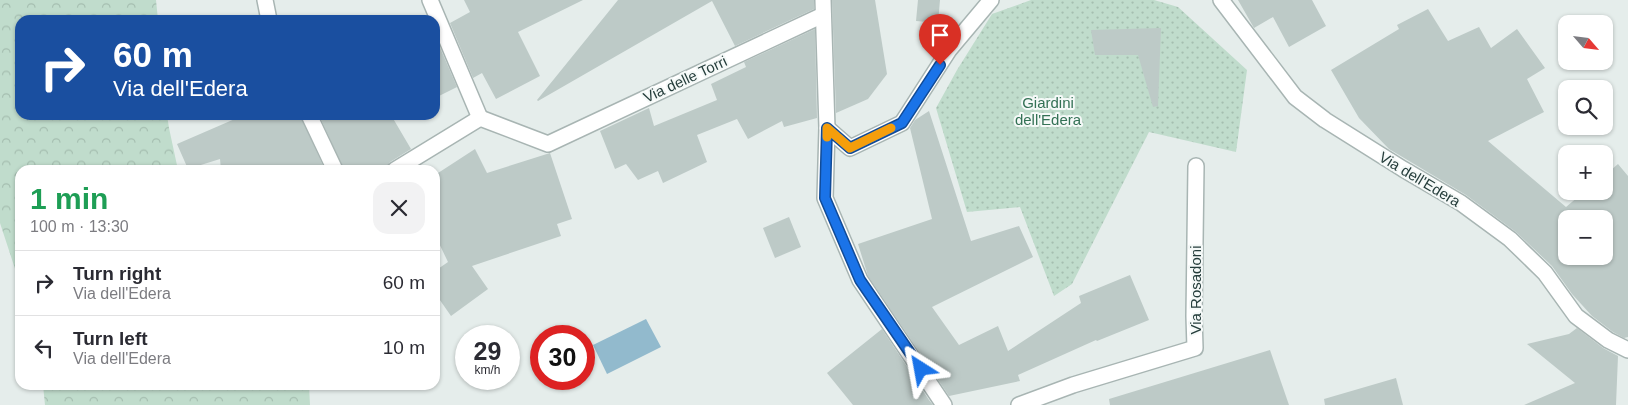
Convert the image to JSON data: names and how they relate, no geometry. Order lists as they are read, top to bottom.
{
  "streets": {
    "street": ["Via delle Torri", "Via dell'Edera", "Via Rosadoni"]
  },
  "parks": ["Giardini dell'Edera"],
  "north": "bottom right",
  "page": {
    "map_buttons": ["+", "−"],
    "turn": ["60 m", "Via dell'Edera"],
    "heading": ["1 min", "100 m · 13:30"],
    "list": [
      {
        "name": "Turn right",
        "note": "Via dell'Edera",
        "value": "60 m"
      },
      {
        "name": "Turn left",
        "note": "Via dell'Edera",
        "value": "10 m"
      }
    ],
    "speed": "29 km/h",
    "limit": "30"
  }
}
